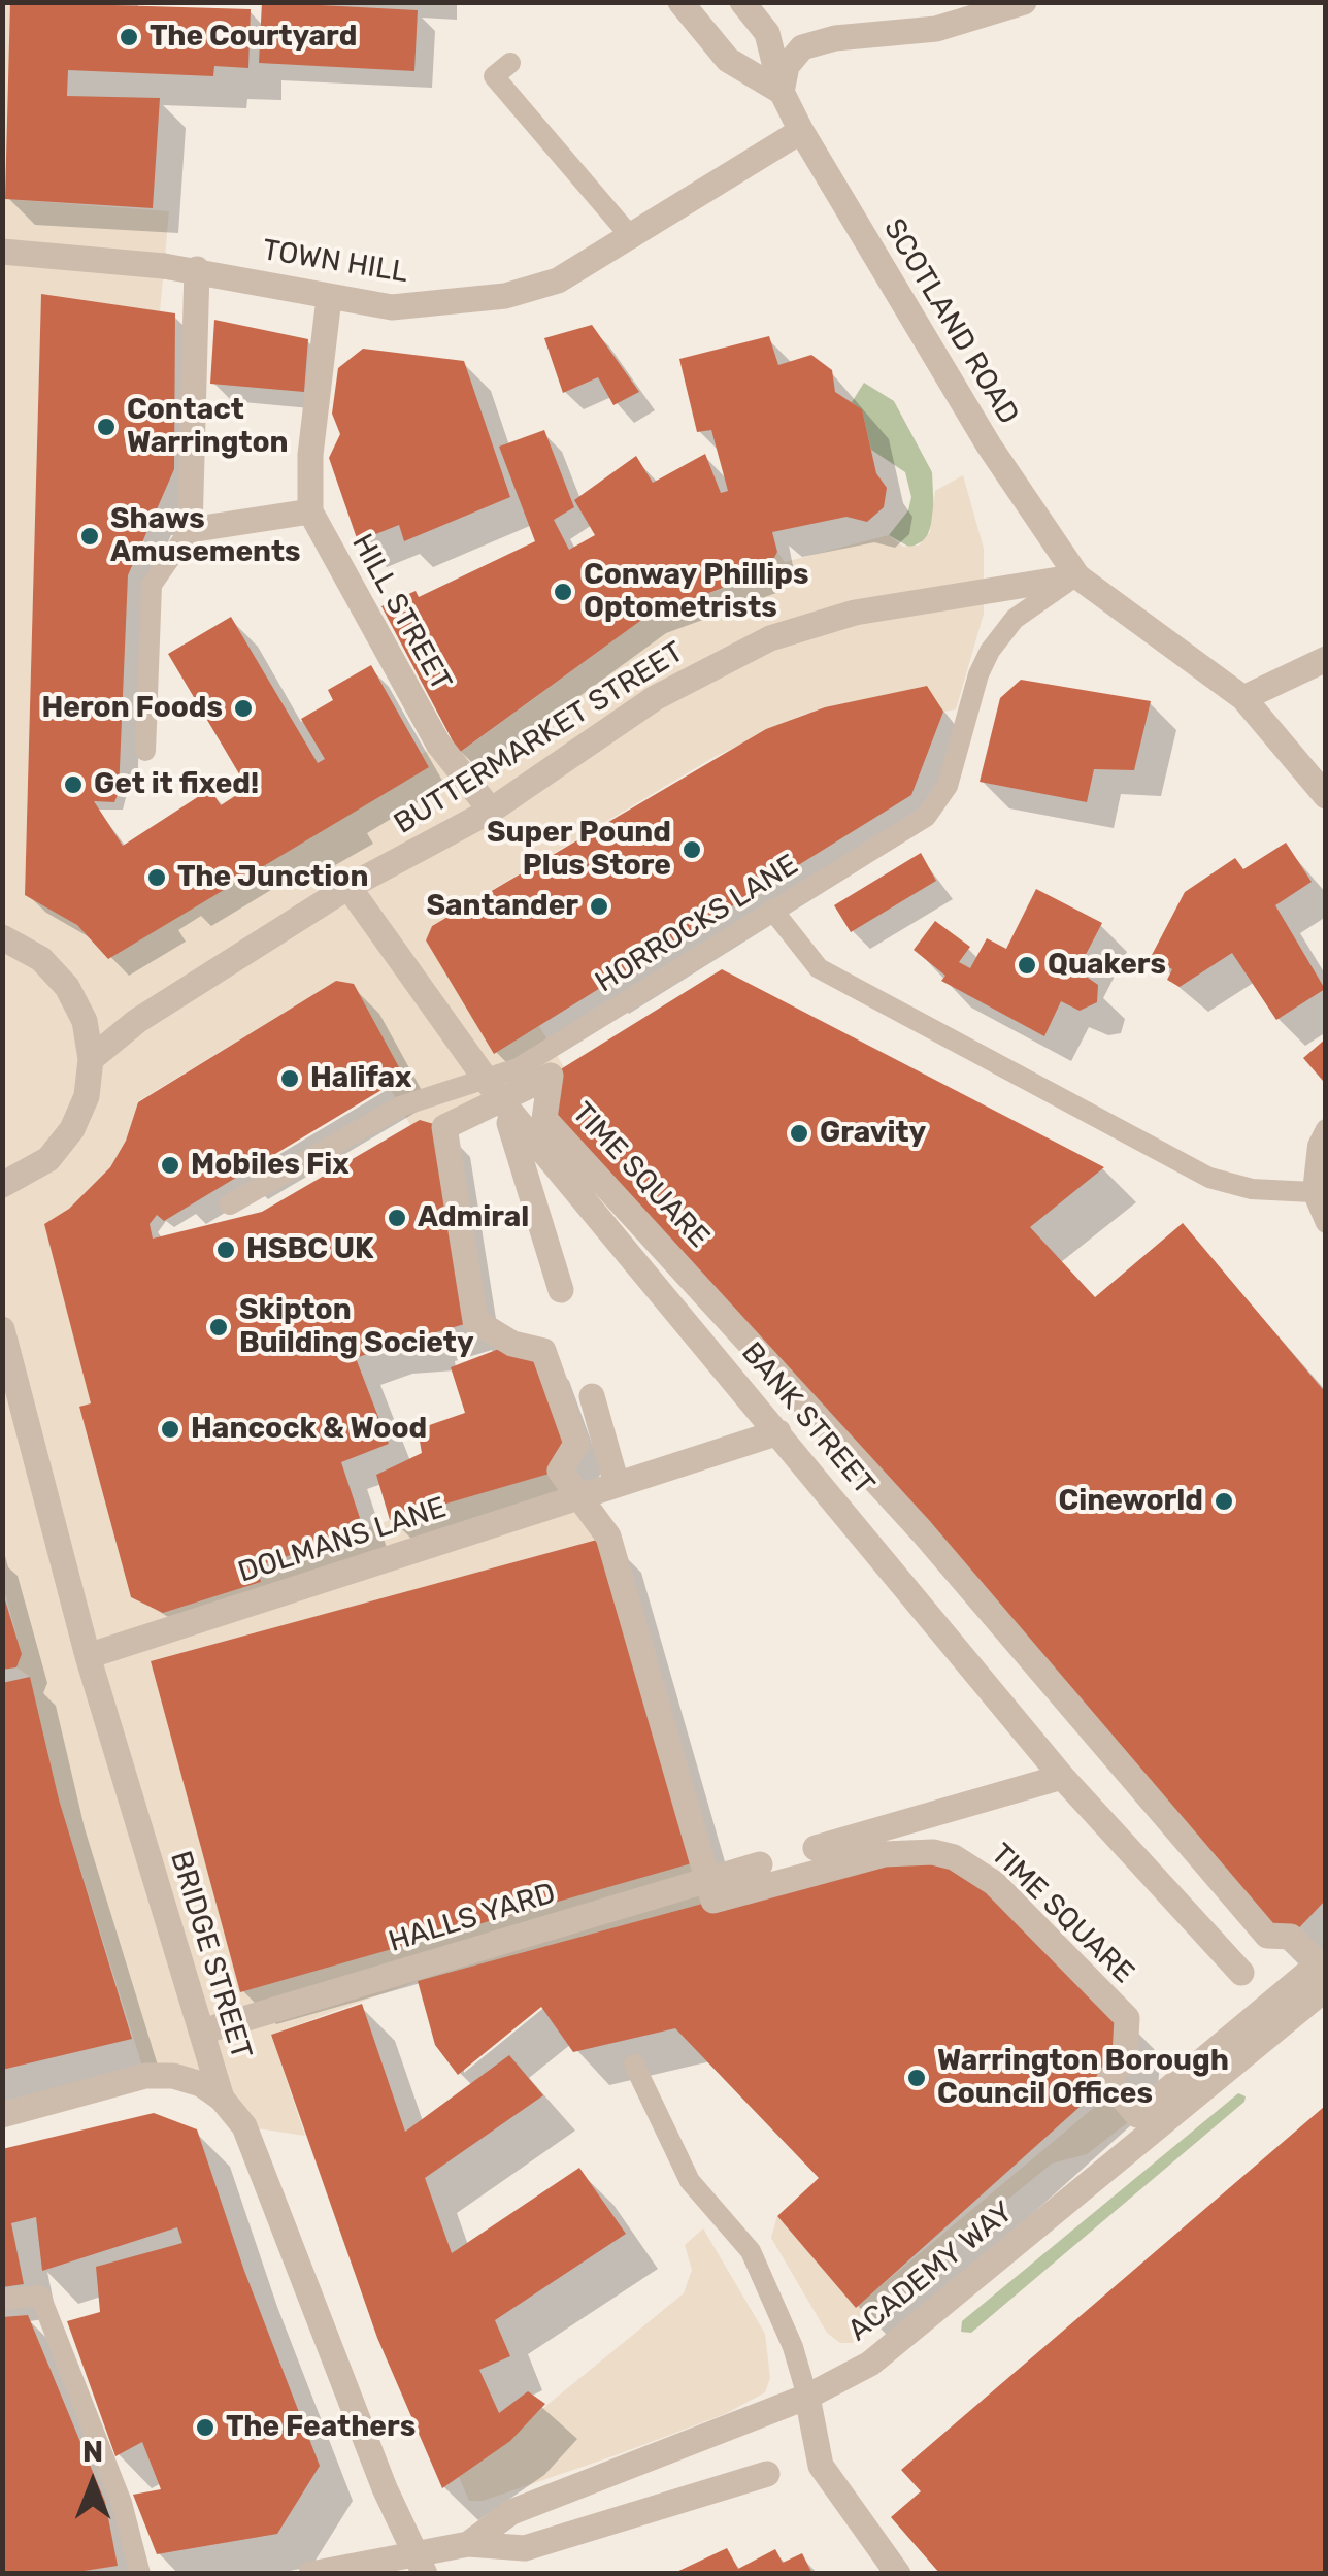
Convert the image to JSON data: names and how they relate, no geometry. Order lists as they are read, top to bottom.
{
  "streets": {
    "street": [
      "TOWN HILL",
      "SCOTLAND ROAD",
      "HILL STREET",
      "BUTTERMARKET STREET",
      "TIME SQUARE",
      "BANK STREET",
      "DOLMANS LANE",
      "HALLS YARD",
      "BRIDGE STREET",
      "ACADEMY WAY"
    ],
    "lane": ["HORROCKS LANE"]
  },
  "crossings": [
    ["TOWN HILL", "SCOTLAND ROAD"],
    ["TOWN HILL", "HILL STREET"],
    ["SCOTLAND ROAD", "BUTTERMARKET STREET"],
    ["SCOTLAND ROAD", "HORROCKS LANE"],
    ["HILL STREET", "BUTTERMARKET STREET"],
    ["BUTTERMARKET STREET", "HORROCKS LANE"],
    ["BUTTERMARKET STREET", "BANK STREET"],
    ["HORROCKS LANE", "TIME SQUARE"],
    ["HORROCKS LANE", "BANK STREET"],
    ["TIME SQUARE", "BANK STREET"],
    ["TIME SQUARE", "DOLMANS LANE"],
    ["TIME SQUARE", "HALLS YARD"],
    ["BANK STREET", "DOLMANS LANE"],
    ["DOLMANS LANE", "BRIDGE STREET"],
    ["HALLS YARD", "BRIDGE STREET"],
    ["BRIDGE STREET", "ACADEMY WAY"]
  ],
  "places": [
    "The Courtyard",
    "Contact Warrington",
    "Shaws Amusements",
    "Conway Phillips Optometrists",
    "Heron Foods",
    "Get it fixed!",
    "Super Pound Plus Store",
    "The Junction",
    "Santander",
    "Quakers",
    "Halifax",
    "Gravity",
    "Mobiles Fix",
    "Admiral",
    "HSBC UK",
    "Skipton Building Society",
    "Hancock & Wood",
    "Cineworld",
    "Warrington Borough Council Offices",
    "The Feathers"
  ],
  "north": "top"
}
